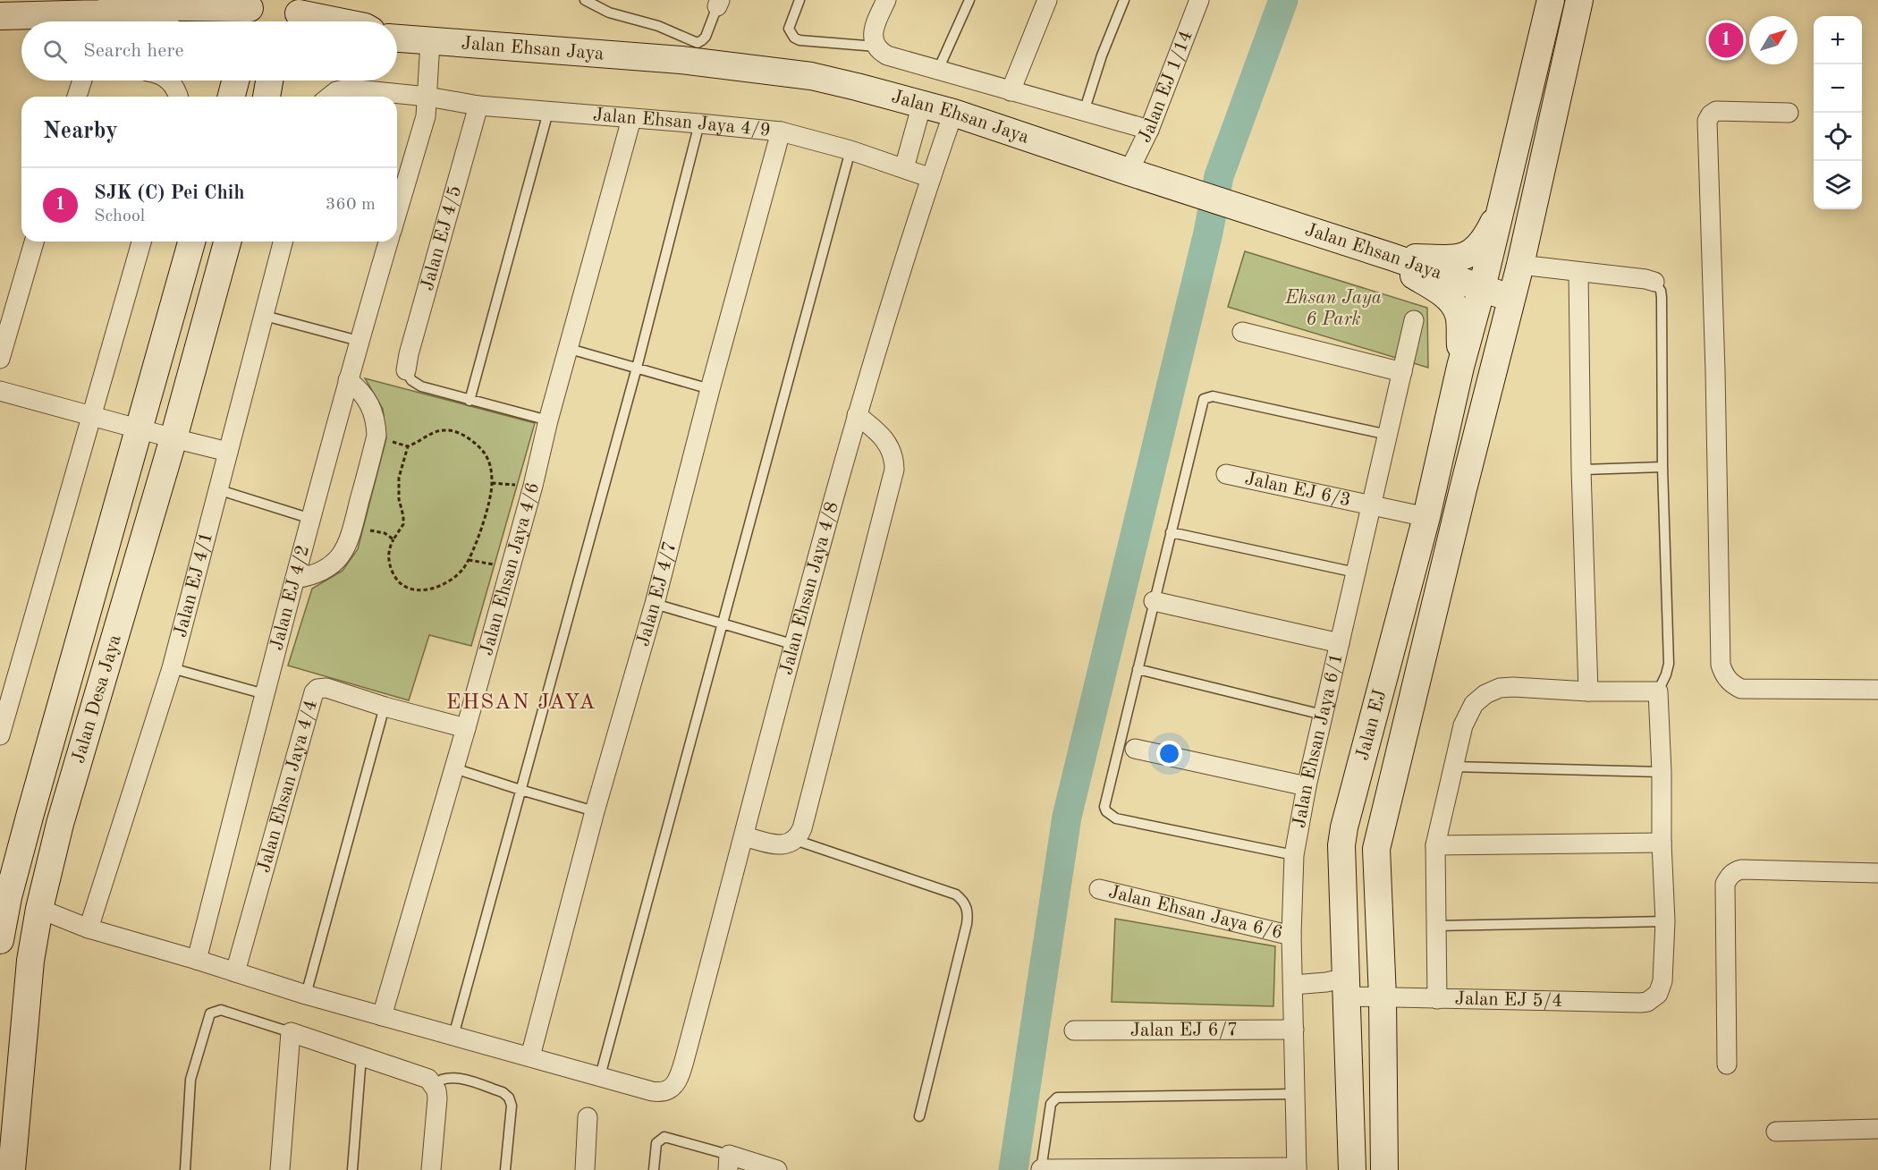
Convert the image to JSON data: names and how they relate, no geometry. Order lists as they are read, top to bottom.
{
  "streets": {
    "main road": ["Jalan Ehsan Jaya", "Jalan Desa Jaya", "Jalan EJ"],
    "street": [
      "Jalan EJ 1/14",
      "Jalan Ehsan Jaya 4/9",
      "Jalan EJ 4/5",
      "Jalan EJ 6/3",
      "Jalan Ehsan Jaya 4/6",
      "Jalan EJ 4/1",
      "Jalan Ehsan Jaya 4/8",
      "Jalan EJ 4/7",
      "Jalan EJ 4/2",
      "Jalan Ehsan Jaya 6/1",
      "Jalan Ehsan Jaya 4/4",
      "Jalan Ehsan Jaya 6/6",
      "Jalan EJ 5/4",
      "Jalan EJ 6/7"
    ]
  },
  "crossings": [
    ["Jalan Ehsan Jaya", "Jalan EJ 1/14"],
    ["Jalan Ehsan Jaya", "Jalan Ehsan Jaya 4/8"],
    ["Jalan Ehsan Jaya", "Jalan EJ"],
    ["Jalan Ehsan Jaya 4/9", "Jalan EJ 4/5"],
    ["Jalan Ehsan Jaya 4/9", "Jalan Ehsan Jaya 4/6"],
    ["Jalan Ehsan Jaya 4/9", "Jalan Ehsan Jaya 4/8"],
    ["Jalan Ehsan Jaya 4/9", "Jalan EJ 4/7"],
    ["Jalan EJ 6/3", "Jalan EJ"],
    ["Jalan EJ 6/3", "Jalan Ehsan Jaya 6/1"],
    ["Jalan Ehsan Jaya 4/6", "Jalan Ehsan Jaya 4/8"],
    ["Jalan Ehsan Jaya 4/6", "Jalan Ehsan Jaya 4/4"],
    ["Jalan EJ 4/1", "Jalan Ehsan Jaya 4/8"],
    ["Jalan Ehsan Jaya 4/8", "Jalan EJ 4/7"],
    ["Jalan Ehsan Jaya 4/8", "Jalan EJ 4/2"],
    ["Jalan Ehsan Jaya 4/8", "Jalan Desa Jaya"],
    ["Jalan Ehsan Jaya 4/8", "Jalan Ehsan Jaya 4/4"],
    ["Jalan EJ", "Jalan EJ 5/4"],
    ["Jalan Ehsan Jaya 6/1", "Jalan Ehsan Jaya 6/6"],
    ["Jalan Ehsan Jaya 6/1", "Jalan EJ 5/4"],
    ["Jalan Ehsan Jaya 6/1", "Jalan EJ 6/7"]
  ],
  "districts": ["EHSAN JAYA"],
  "parks": ["Ehsan Jaya 6 Park"],
  "north": "top right",
  "page": {
    "map_buttons": ["+", "−"],
    "pins": "1",
    "search": "Search here",
    "heading": "Nearby",
    "list": [
      {
        "mark": "1",
        "name": "SJK (C) Pei Chih",
        "note": "School",
        "value": "360 m"
      }
    ]
  }
}
